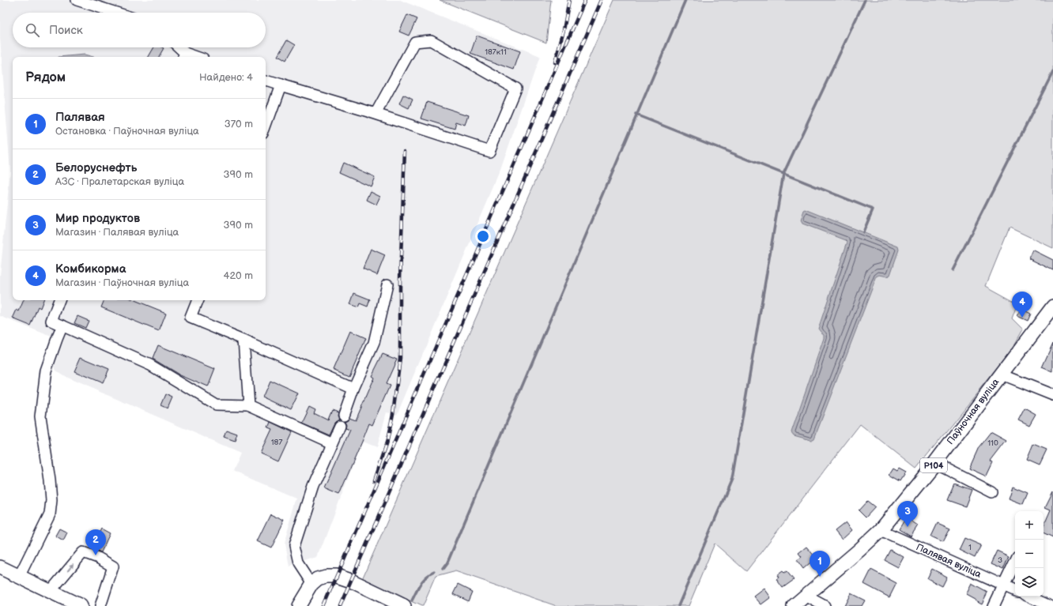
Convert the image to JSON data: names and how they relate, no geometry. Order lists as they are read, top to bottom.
{
  "streets": {
    "main road": ["Паўночная вуліца", "Р104"],
    "street": ["Палявая вуліца"]
  },
  "crossings": [
    ["Паўночная вуліца", "Палявая вуліца"]
  ],
  "house_numbers": [
    "187к11",
    "187",
    "110",
    "1",
    "3"
  ],
  "page": {
    "search": "Поиск",
    "heading": ["Рядом", "Найдено: 4"],
    "list": [
      {
        "mark": "1",
        "name": "Палявая",
        "note": "Остановка · Паўночная вуліца",
        "value": "370 m"
      },
      {
        "mark": "2",
        "name": "Белоруснефть",
        "note": "АЗС · Пралетарская вуліца",
        "value": "390 m"
      },
      {
        "mark": "3",
        "name": "Мир продуктов",
        "note": "Магазин · Палявая вуліца",
        "value": "390 m"
      },
      {
        "mark": "4",
        "name": "Комбикорма",
        "note": "Магазин · Паўночная вуліца",
        "value": "420 m"
      }
    ],
    "pins": [
      "4",
      "3",
      "2",
      "1"
    ],
    "map_buttons": ["+", "−"]
  }
}
